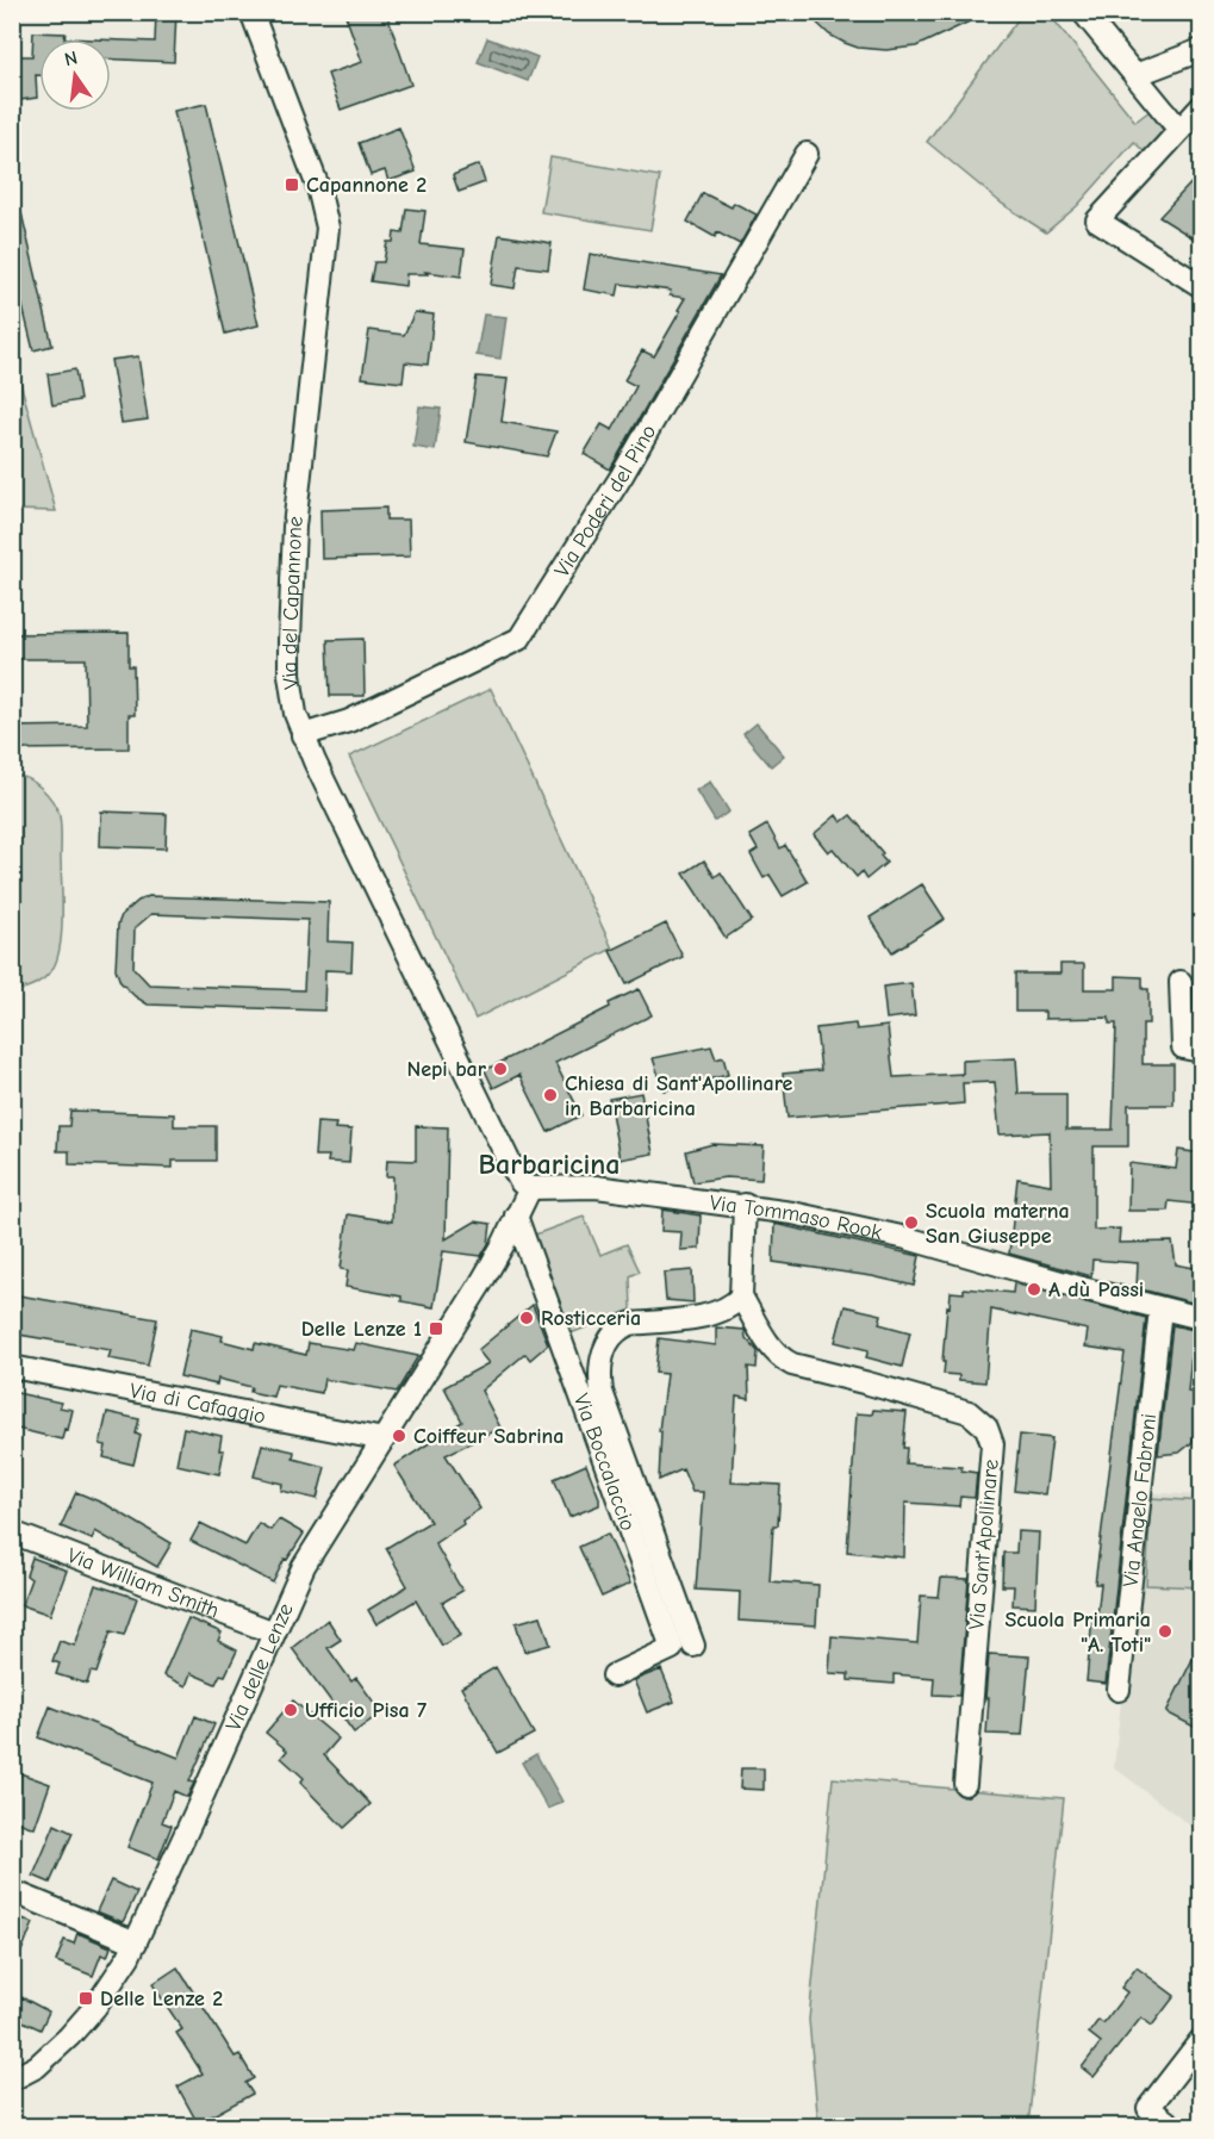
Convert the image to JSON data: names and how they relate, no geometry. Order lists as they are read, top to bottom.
{
  "streets": {
    "street": [
      "Via Poderi del Pino",
      "Via del Capannone",
      "Via Tommaso Rook",
      "Via di Cafaggio",
      "Via Boccalaccio",
      "Via Angelo Fabroni",
      "Via Sant'Apollinare",
      "Via William Smith",
      "Via delle Lenze"
    ]
  },
  "crossings": [
    ["Via Poderi del Pino", "Via del Capannone"],
    ["Via del Capannone", "Via Tommaso Rook"],
    ["Via del Capannone", "Via delle Lenze"],
    ["Via Tommaso Rook", "Via Angelo Fabroni"],
    ["Via Tommaso Rook", "Via delle Lenze"],
    ["Via di Cafaggio", "Via delle Lenze"],
    ["Via Boccalaccio", "Via delle Lenze"],
    ["Via William Smith", "Via delle Lenze"]
  ],
  "districts": ["Barbaricina"],
  "places": {
    "transit": ["Capannone 2", "Delle Lenze 1", "Delle Lenze 2"],
    "other": [
      "Nepi bar",
      "Chiesa di Sant'Apollinare in Barbaricina",
      "Scuola materna San Giuseppe",
      "A dù Passi",
      "Rosticceria",
      "Coiffeur Sabrina",
      "Scuola Primaria \"A. Toti\"",
      "Ufficio Pisa 7"
    ]
  },
  "north": "top"
}
